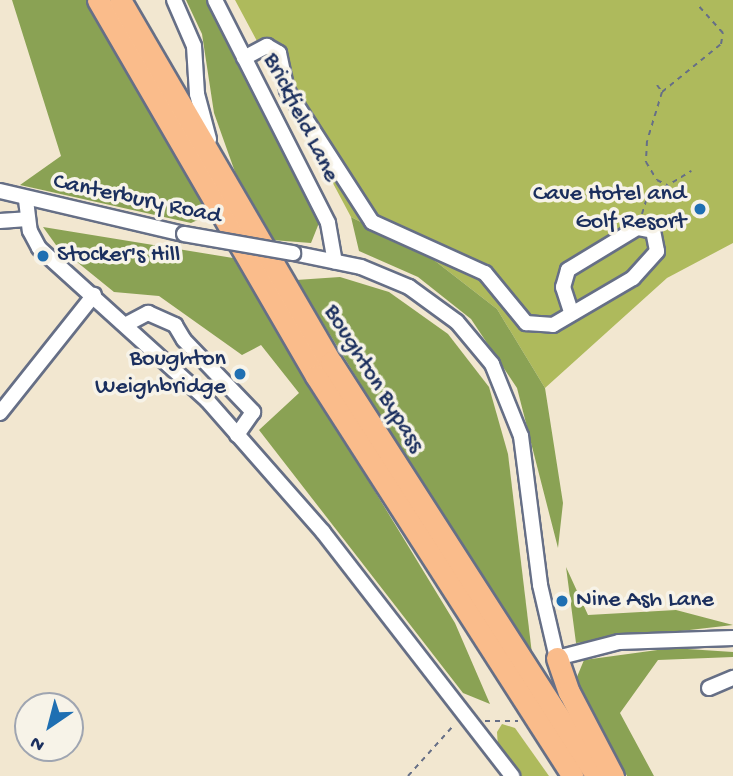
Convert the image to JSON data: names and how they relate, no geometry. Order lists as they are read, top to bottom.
{
  "streets": {
    "highway": ["Boughton Bypass"],
    "street": ["Brickfield Lane", "Canterbury Road"]
  },
  "crossings": [
    ["Brickfield Lane", "Canterbury Road"]
  ],
  "places": [
    "Cave Hotel and Golf Resort",
    "Stocker's Hill",
    "Boughton Weighbridge",
    "Nine Ash Lane"
  ],
  "north": "bottom left"
}
